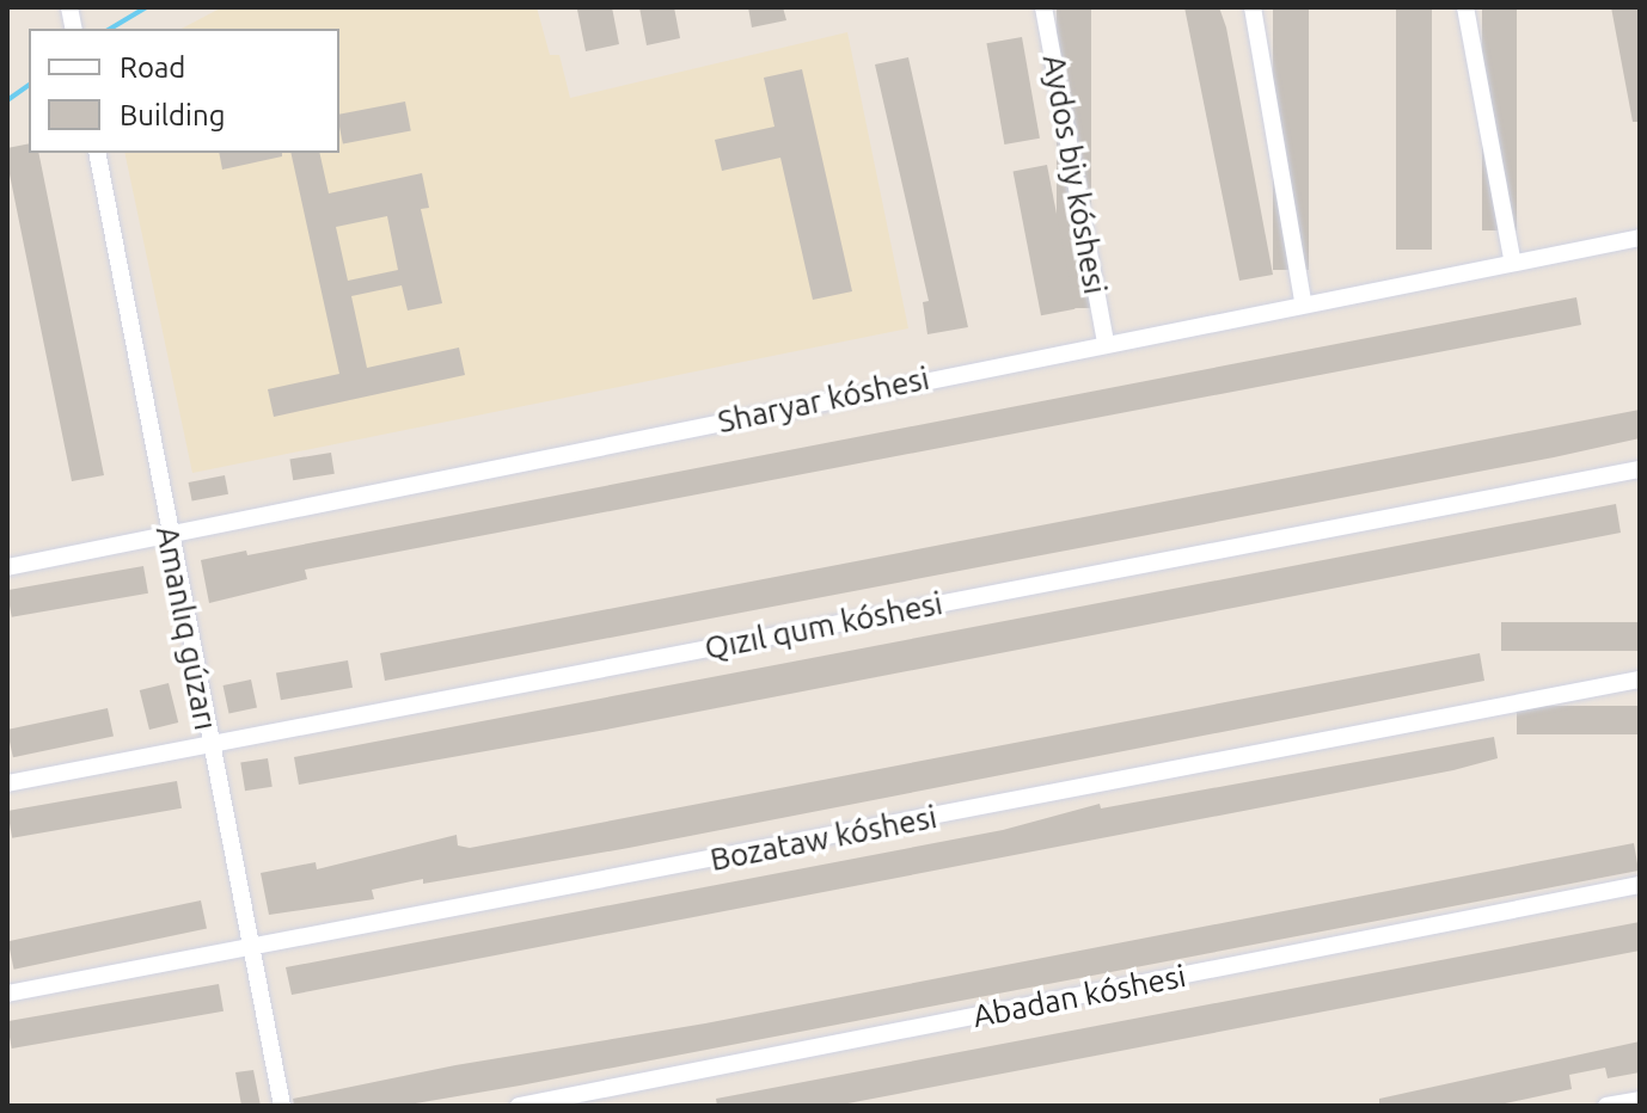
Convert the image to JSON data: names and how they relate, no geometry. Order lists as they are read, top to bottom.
{
  "streets": {
    "street": [
      "Aydos biy kóshesi",
      "Sharyar kóshesi",
      "Qızıl qum kóshesi",
      "Amanlıq gúzarı",
      "Bozataw kóshesi",
      "Abadan kóshesi"
    ]
  },
  "crossings": [
    ["Aydos biy kóshesi", "Sharyar kóshesi"],
    ["Sharyar kóshesi", "Amanlıq gúzarı"],
    ["Qızıl qum kóshesi", "Amanlıq gúzarı"],
    ["Amanlıq gúzarı", "Bozataw kóshesi"]
  ],
  "legend": ["Road", "Building"]
}
